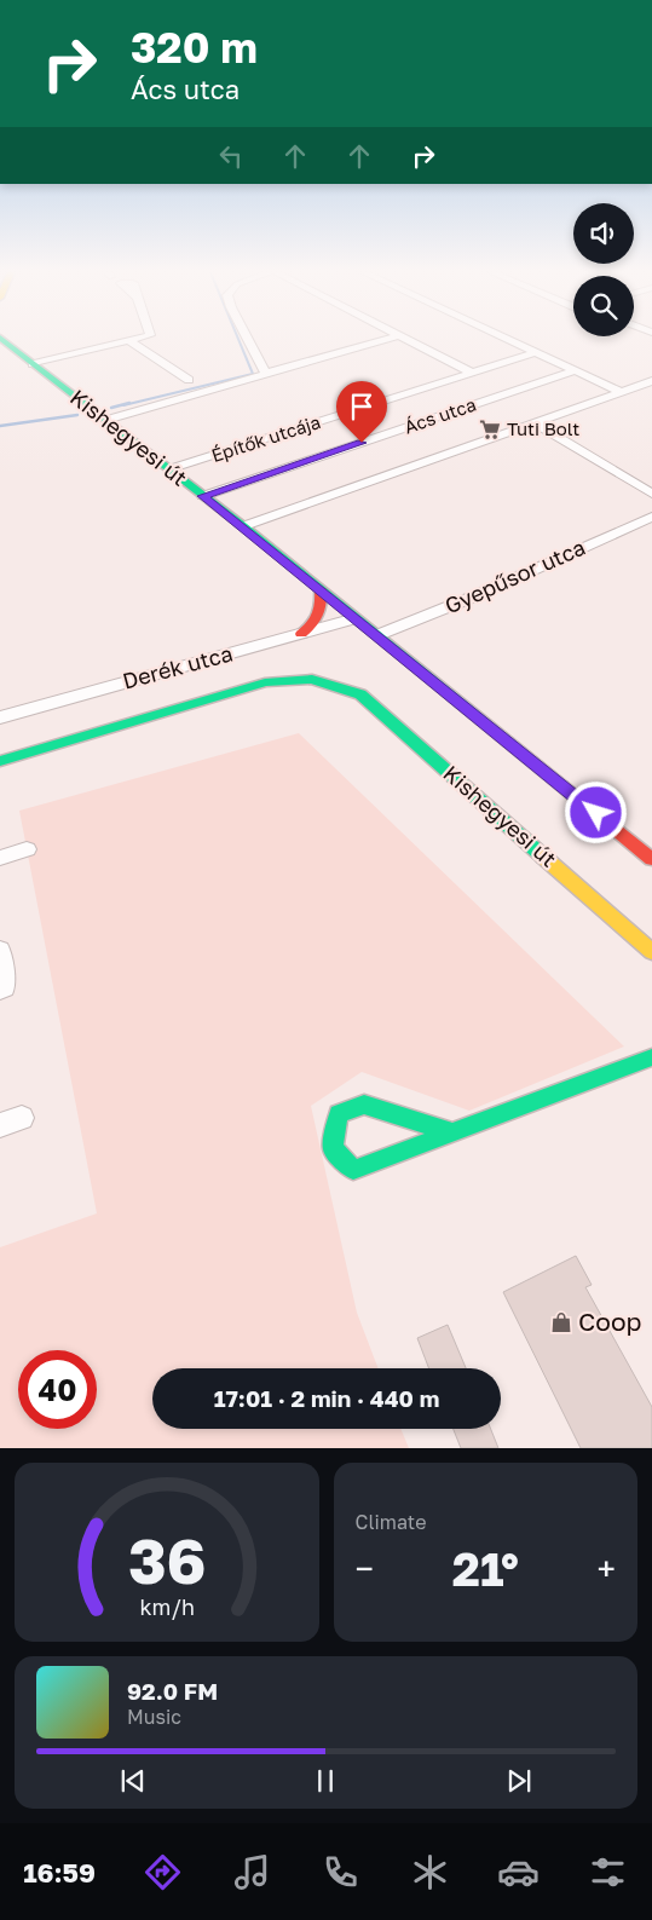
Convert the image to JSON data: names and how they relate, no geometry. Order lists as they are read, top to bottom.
{
  "streets": {
    "street": [
      "Ács utca",
      "Kishegyesi út",
      "Építők utcája",
      "Gyepűsor utca",
      "Derék utca"
    ]
  },
  "crossings": [
    ["Ács utca", "Kishegyesi út"],
    ["Kishegyesi út", "Építők utcája"],
    ["Kishegyesi út", "Gyepűsor utca"],
    ["Kishegyesi út", "Derék utca"]
  ],
  "places": {
    "supermarket": ["Tuti Bolt"],
    "shop": ["Coop"]
  },
  "page": {
    "turn": ["320 m", "Ács utca"],
    "limit": "40",
    "trip": "17:01 · 2 min · 440 m",
    "tile": "Climate",
    "heat": ["−", "21°", "+"],
    "song": ["92.0 FM", "Music"],
    "tabs": "16:59",
    "gauge": ["36", "km/h"]
  }
}
